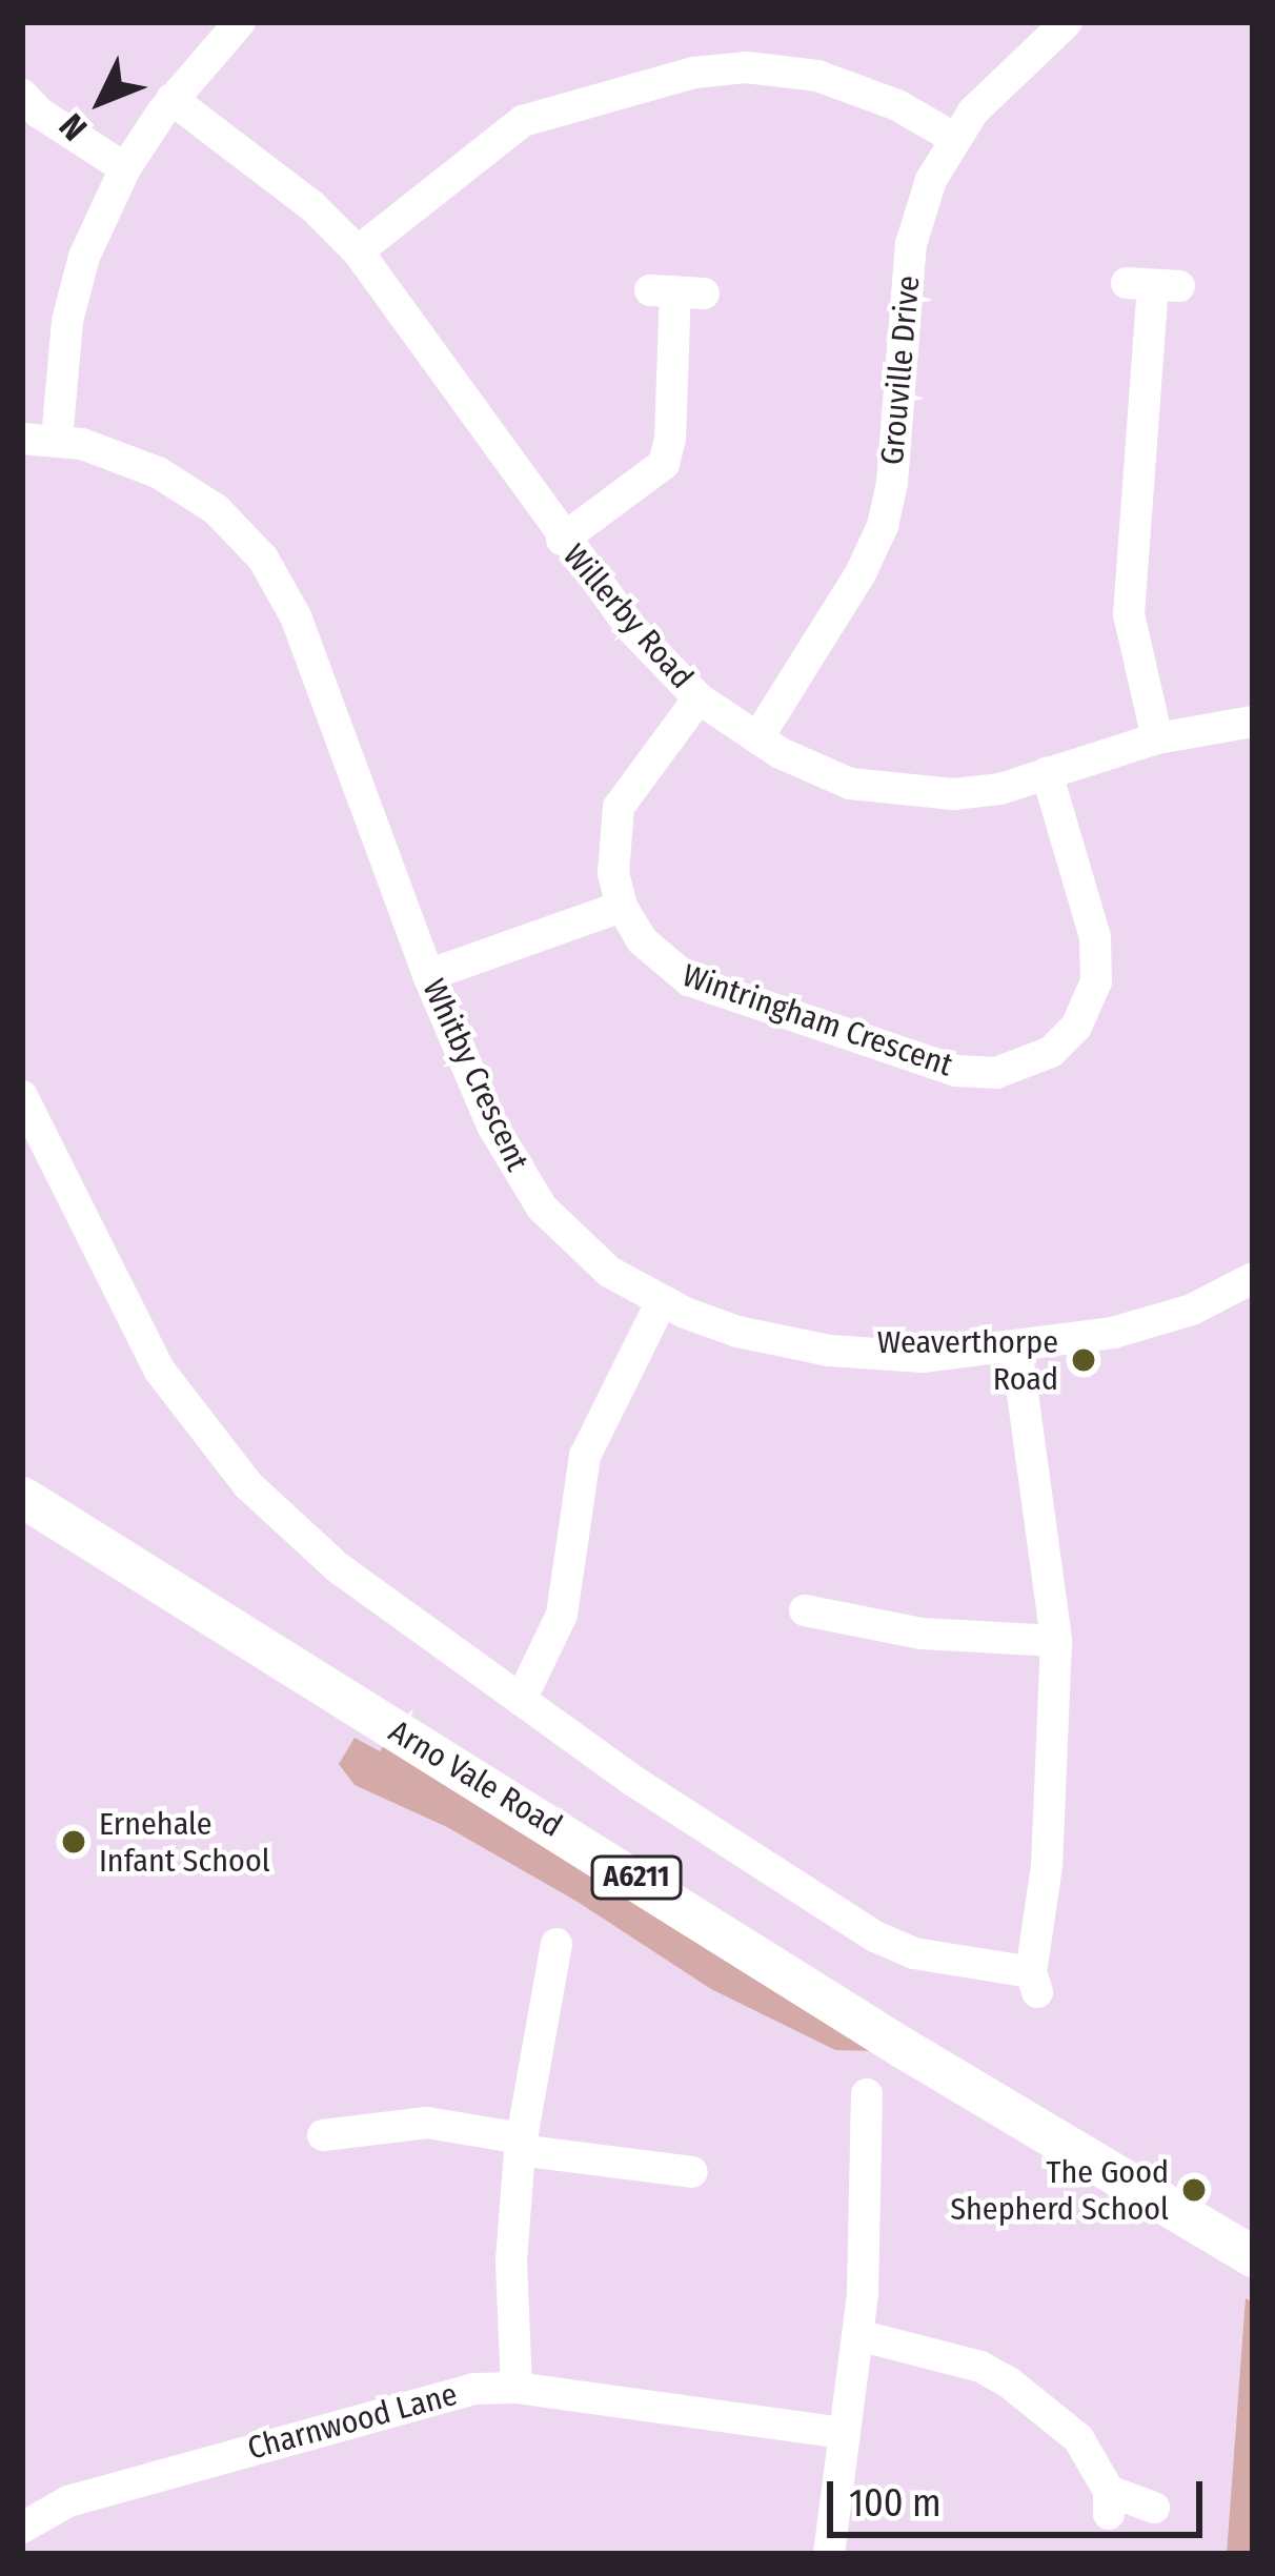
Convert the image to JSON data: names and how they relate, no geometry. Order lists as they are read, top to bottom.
{
  "streets": {
    "main road": ["Arno Vale Road", "A6211"],
    "street": [
      "Grouville Drive",
      "Willerby Road",
      "Wintringham Crescent",
      "Whitby Crescent",
      "Charnwood Lane"
    ]
  },
  "crossings": [
    ["Grouville Drive", "Willerby Road"],
    ["Willerby Road", "Wintringham Crescent"]
  ],
  "places": ["Weaverthorpe Road", "Ernehale Infant School", "The Good Shepherd School"],
  "scale_bar": "100 m",
  "north": "bottom left"
}
